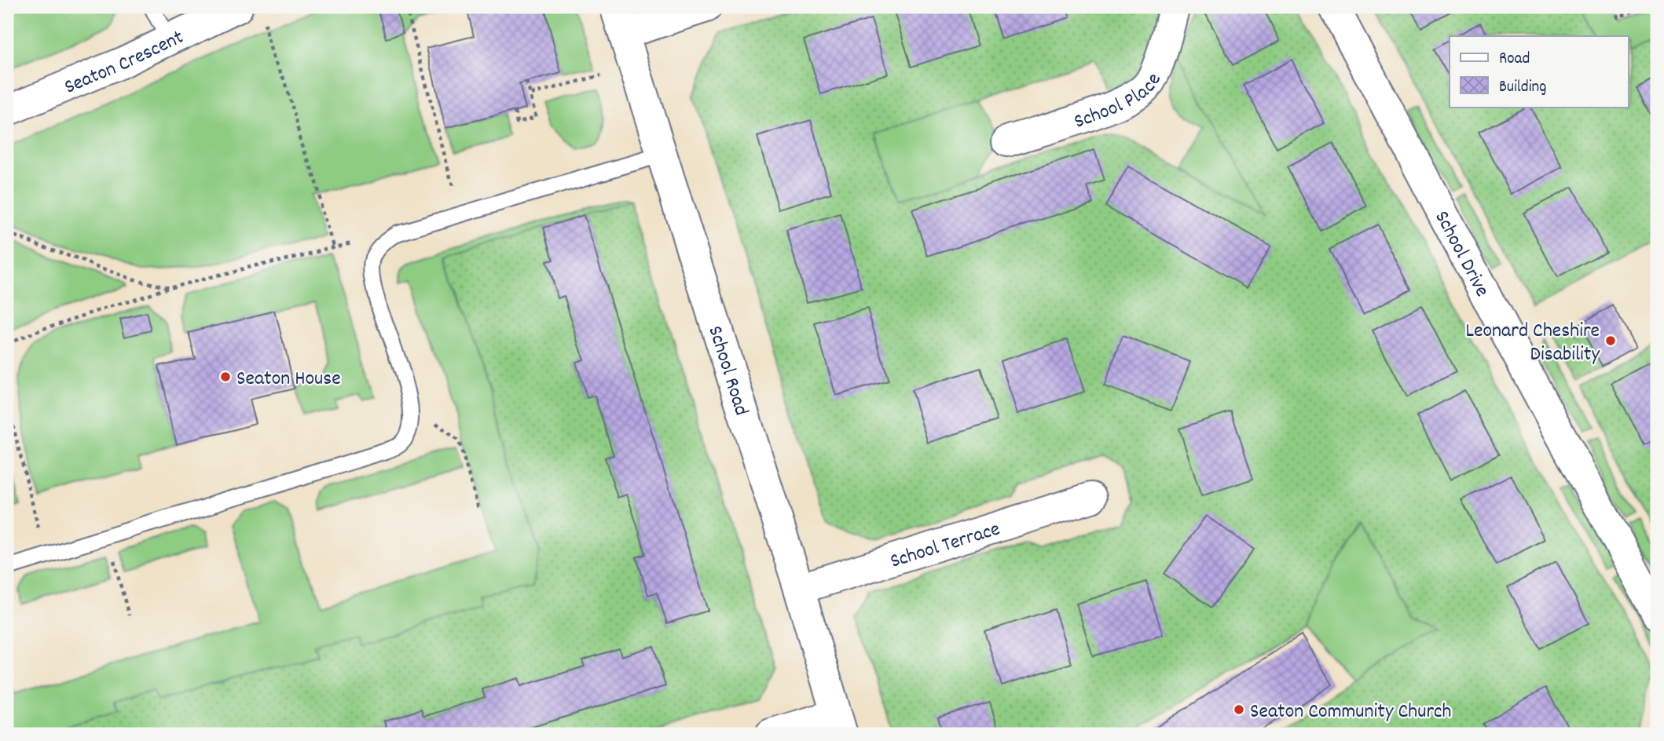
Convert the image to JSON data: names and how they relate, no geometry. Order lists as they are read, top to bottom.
{
  "streets": {
    "street": [
      "Seaton Crescent",
      "School Place",
      "School Drive",
      "School Road",
      "School Terrace"
    ]
  },
  "crossings": [
    ["School Road", "School Terrace"]
  ],
  "places": ["Leonard Cheshire Disability", "Seaton House", "Seaton Community Church"],
  "legend": ["Road", "Building"]
}
